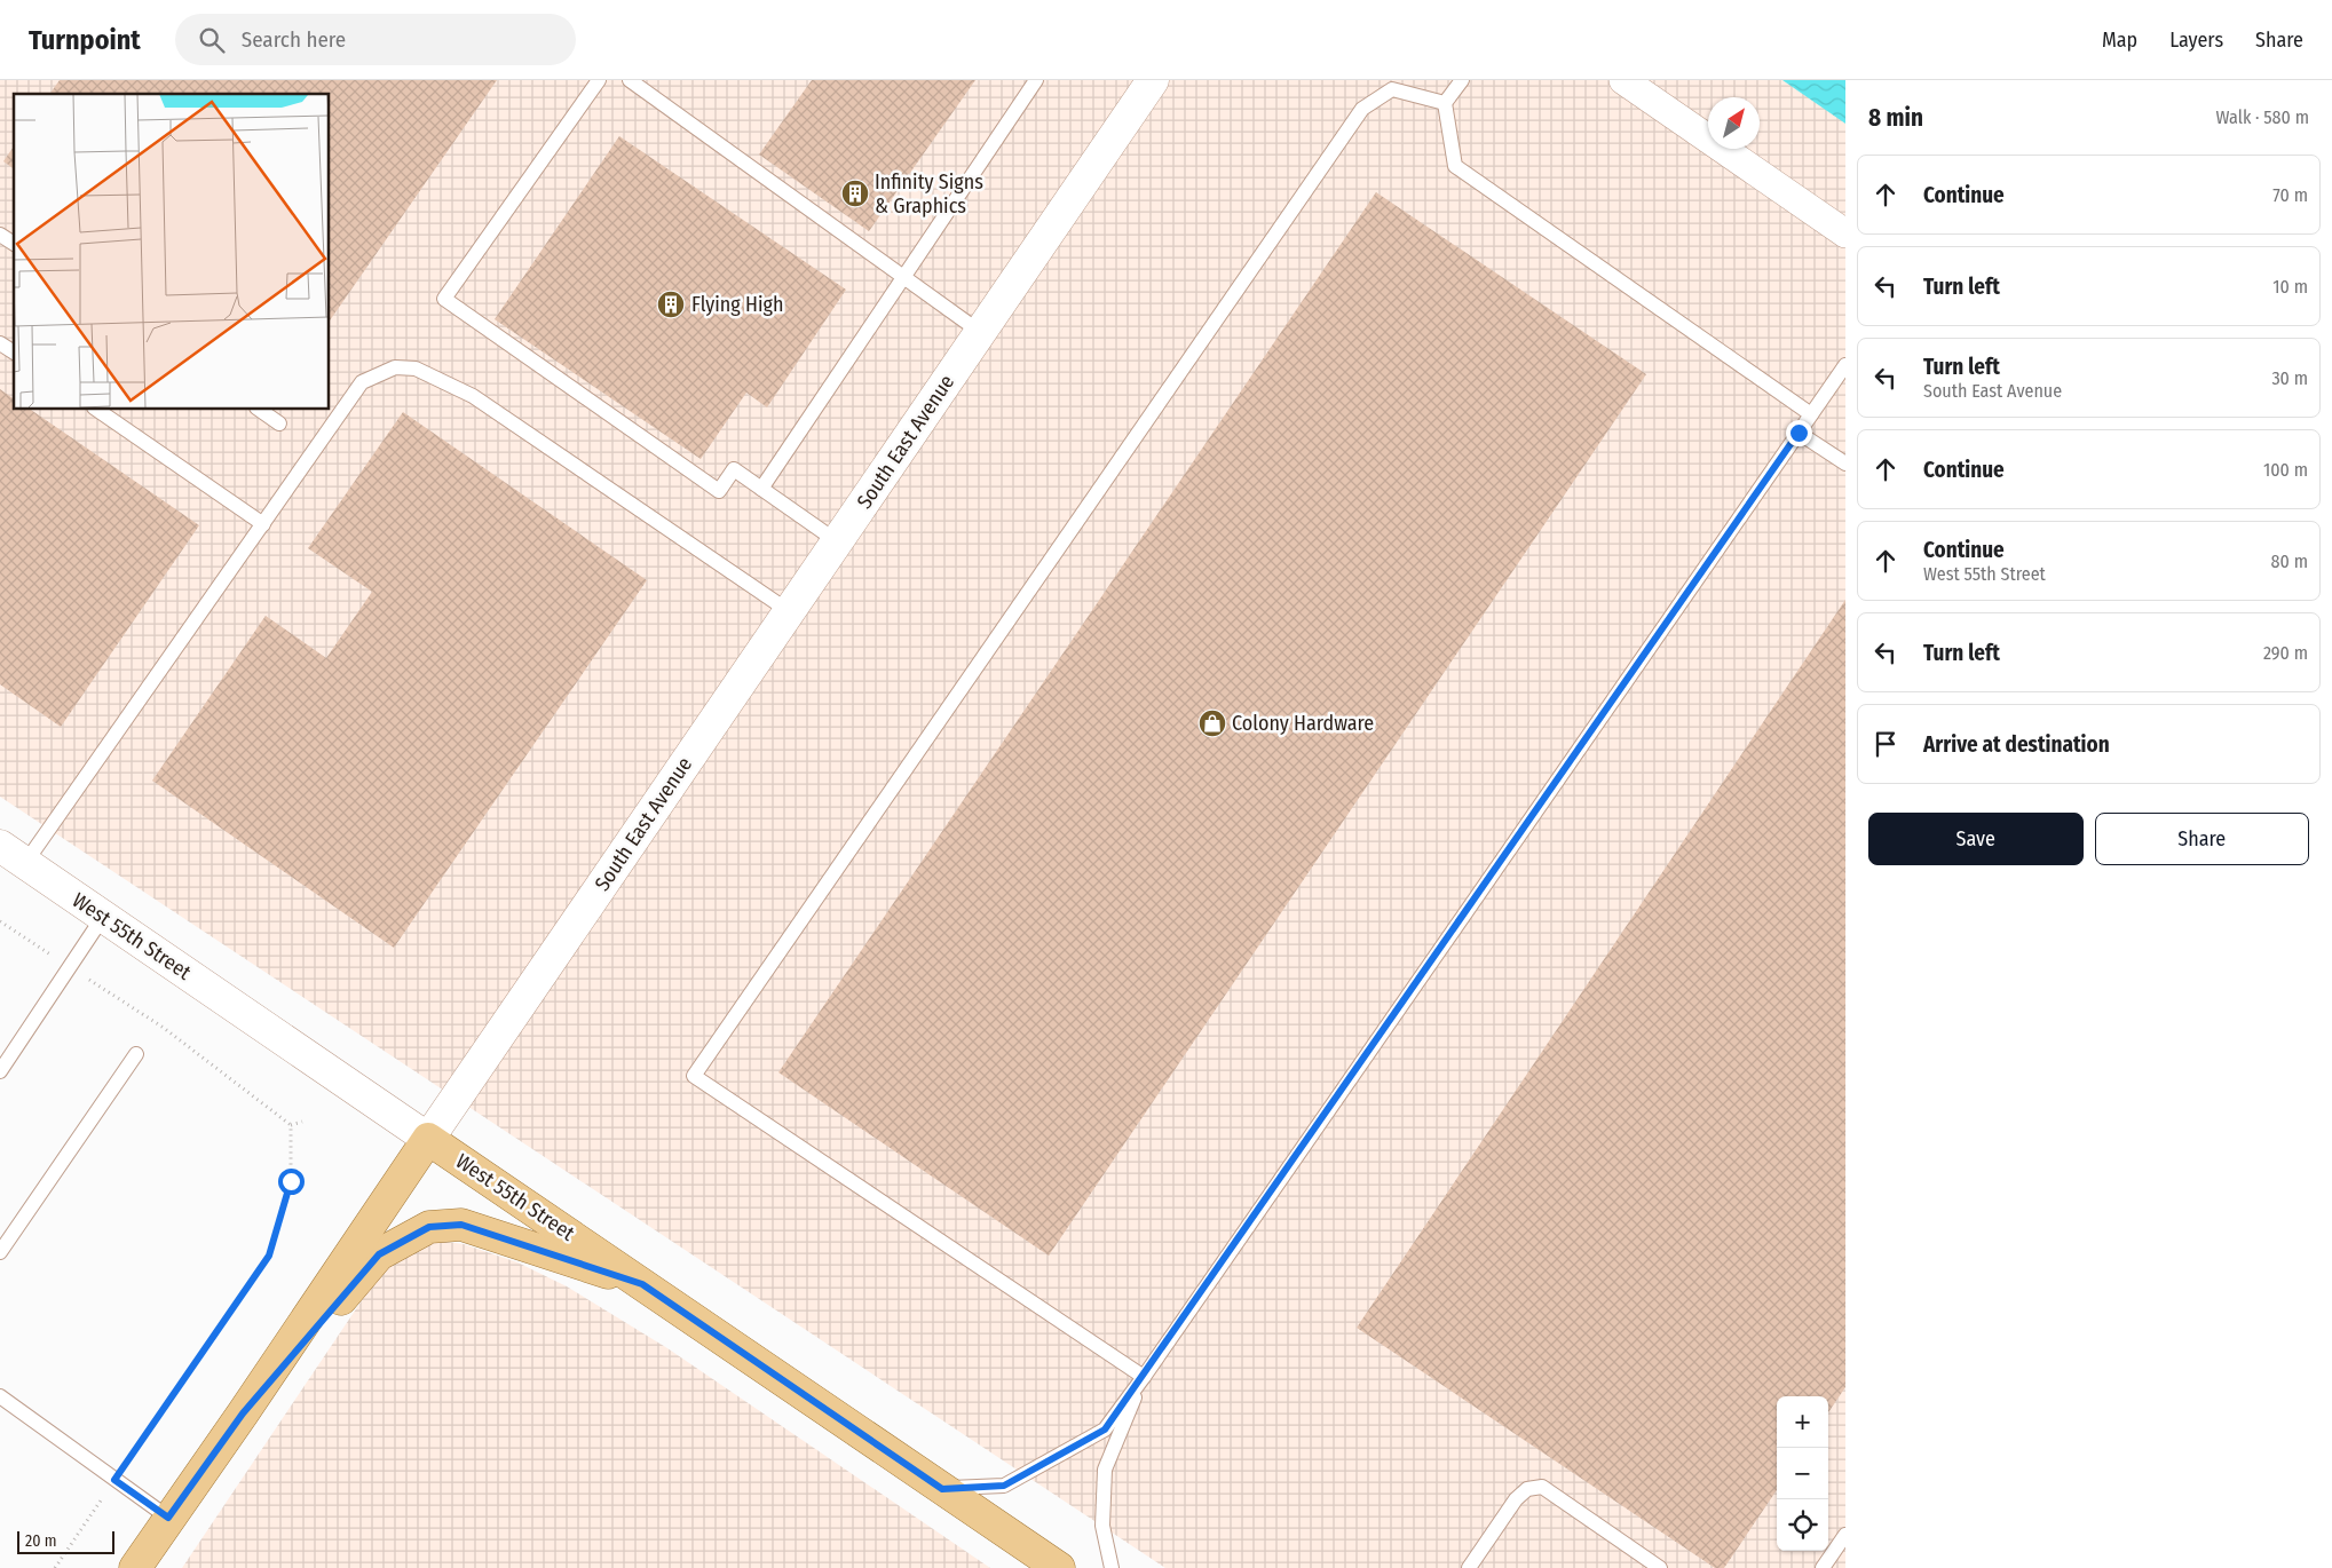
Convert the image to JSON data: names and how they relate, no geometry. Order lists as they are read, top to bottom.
{
  "streets": {
    "main road": ["South East Avenue", "West 55th Street"]
  },
  "crossings": [
    ["South East Avenue", "West 55th Street"]
  ],
  "places": {
    "building": ["Infinity Signs & Graphics", "Flying High"],
    "shop": ["Colony Hardware"]
  },
  "scale_bar": "20 m",
  "north": "top right",
  "page": {
    "header": "Turnpoint",
    "search": "Search here",
    "nav": ["Map", "Layers", "Share"],
    "heading": ["8 min", "Walk · 580 m"],
    "list": [
      ["Continue", "70 m"],
      ["Turn left", "10 m"],
      ["Turn left", "South East Avenue", "30 m"],
      ["Continue", "100 m"],
      ["Continue", "West 55th Street", "80 m"],
      ["Turn left", "290 m"],
      "Arrive at destination"
    ],
    "buttons": ["Save", "Share"],
    "map_buttons": ["+", "−"],
    "scale": "20 m"
  }
}
